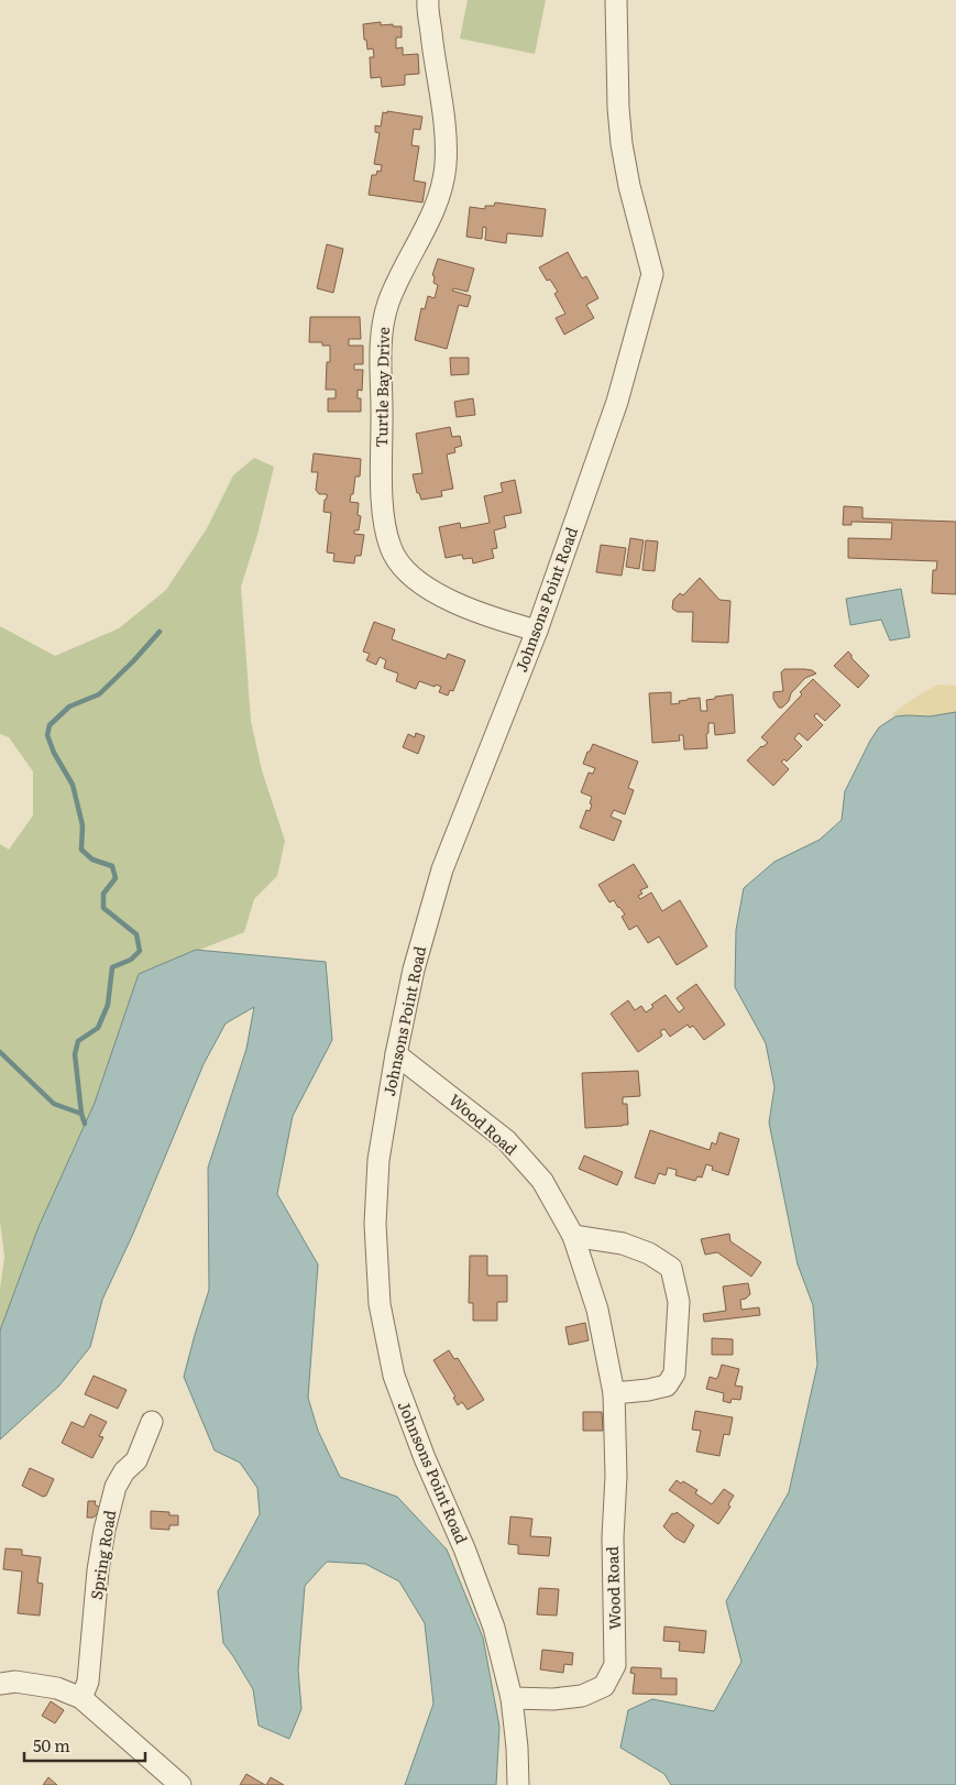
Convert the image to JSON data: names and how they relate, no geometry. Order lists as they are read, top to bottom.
{
  "streets": {
    "street": [
      "Turtle Bay Drive",
      "Johnsons Point Road",
      "Wood Road",
      "Spring Road"
    ]
  },
  "crossings": [
    ["Turtle Bay Drive", "Johnsons Point Road"],
    ["Johnsons Point Road", "Wood Road"]
  ],
  "scale_bar": "50 m"
}
